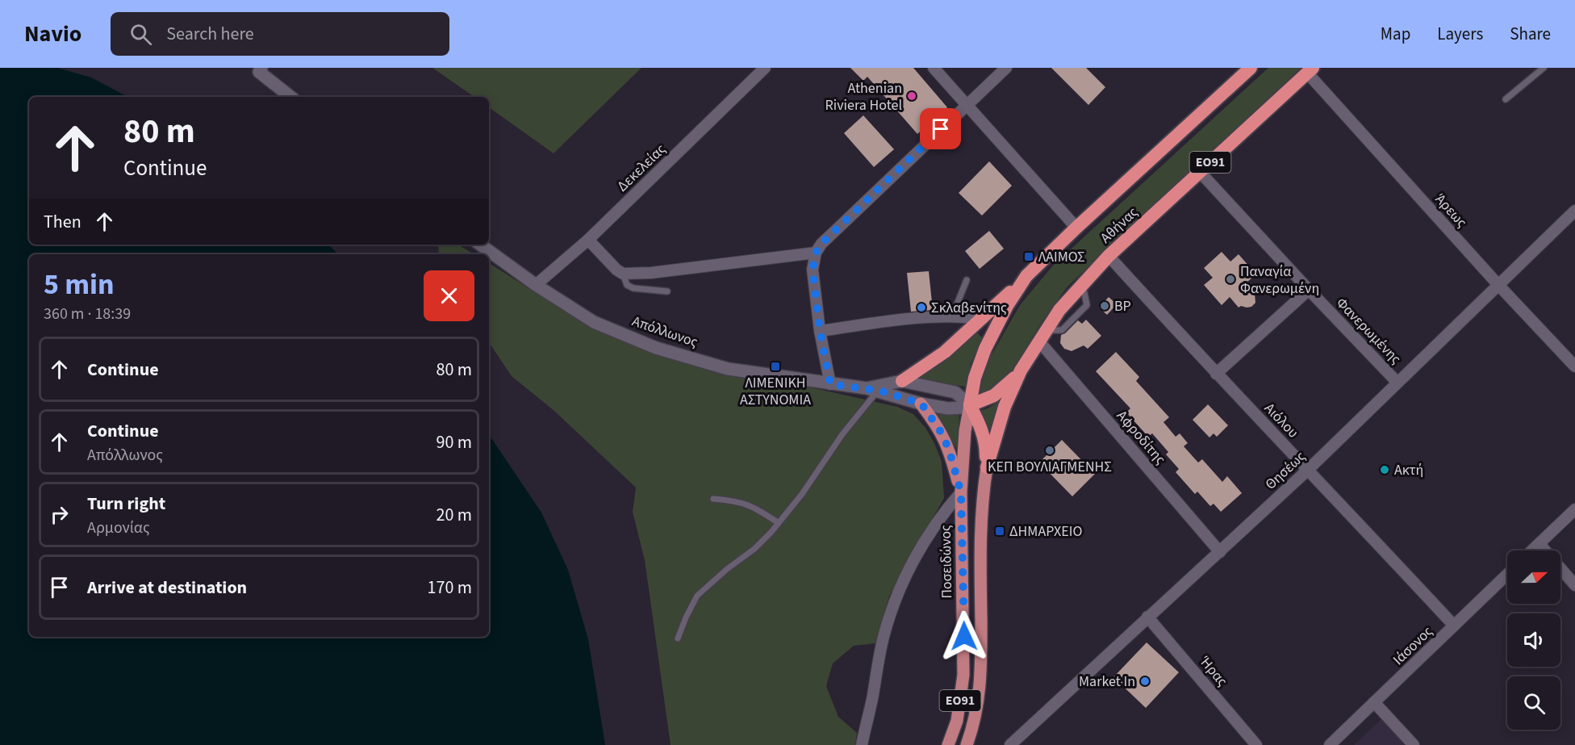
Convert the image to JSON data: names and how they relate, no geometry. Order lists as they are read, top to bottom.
{
  "streets": {
    "highway": ["ΕΟ91", "Αθήνας"],
    "main road": ["Ποσειδώνος"],
    "street": [
      "Δεκελείας",
      "Άρεως",
      "Φανερωμένης",
      "Απόλλωνος",
      "Αιόλου",
      "Αφροδίτης",
      "Θησέως",
      "Ιάσονος",
      "Ήρας"
    ]
  },
  "crossings": [
    ["ΕΟ91", "Αθήνας"],
    ["Δεκελείας", "Απόλλωνος"],
    ["Άρεως", "Αθήνας"],
    ["Άρεως", "Θησέως"],
    ["Αθήνας", "Φανερωμένης"],
    ["Αθήνας", "Αιόλου"],
    ["Αθήνας", "Αφροδίτης"],
    ["Αθήνας", "Ποσειδώνος"],
    ["Φανερωμένης", "Θησέως"],
    ["Αιόλου", "Θησέως"],
    ["Αιόλου", "Ιάσονος"],
    ["Αφροδίτης", "Θησέως"],
    ["Θησέως", "Ήρας"]
  ],
  "places": {
    "other": [
      "Athenian Riviera Hotel",
      "Παναγία Φανερωμένη",
      "BP",
      "Σκλαβενίτης",
      "ΚΕΠ ΒΟΥΛΙΑΓΜΕΝΗΣ",
      "Ακτή",
      "Market In"
    ],
    "transit": ["ΛΑΙΜΟΣ", "ΛΙΜΕΝΙΚΗ ΑΣΤΥΝΟΜΙΑ", "ΔΗΜΑΡΧΕΙΟ"]
  },
  "north": "right",
  "page": {
    "header": "Navio",
    "search": "Search here",
    "nav": ["Map", "Layers", "Share"],
    "turn": ["80 m", "Continue"],
    "then": "Then",
    "heading": ["5 min", "360 m · 18:39"],
    "list": [
      {
        "name": "Continue",
        "value": "80 m"
      },
      {
        "name": "Continue",
        "note": "Απόλλωνος",
        "value": "90 m"
      },
      {
        "name": "Turn right",
        "note": "Αρμονίας",
        "value": "20 m"
      },
      {
        "name": "Arrive at destination",
        "value": "170 m"
      }
    ]
  }
}
